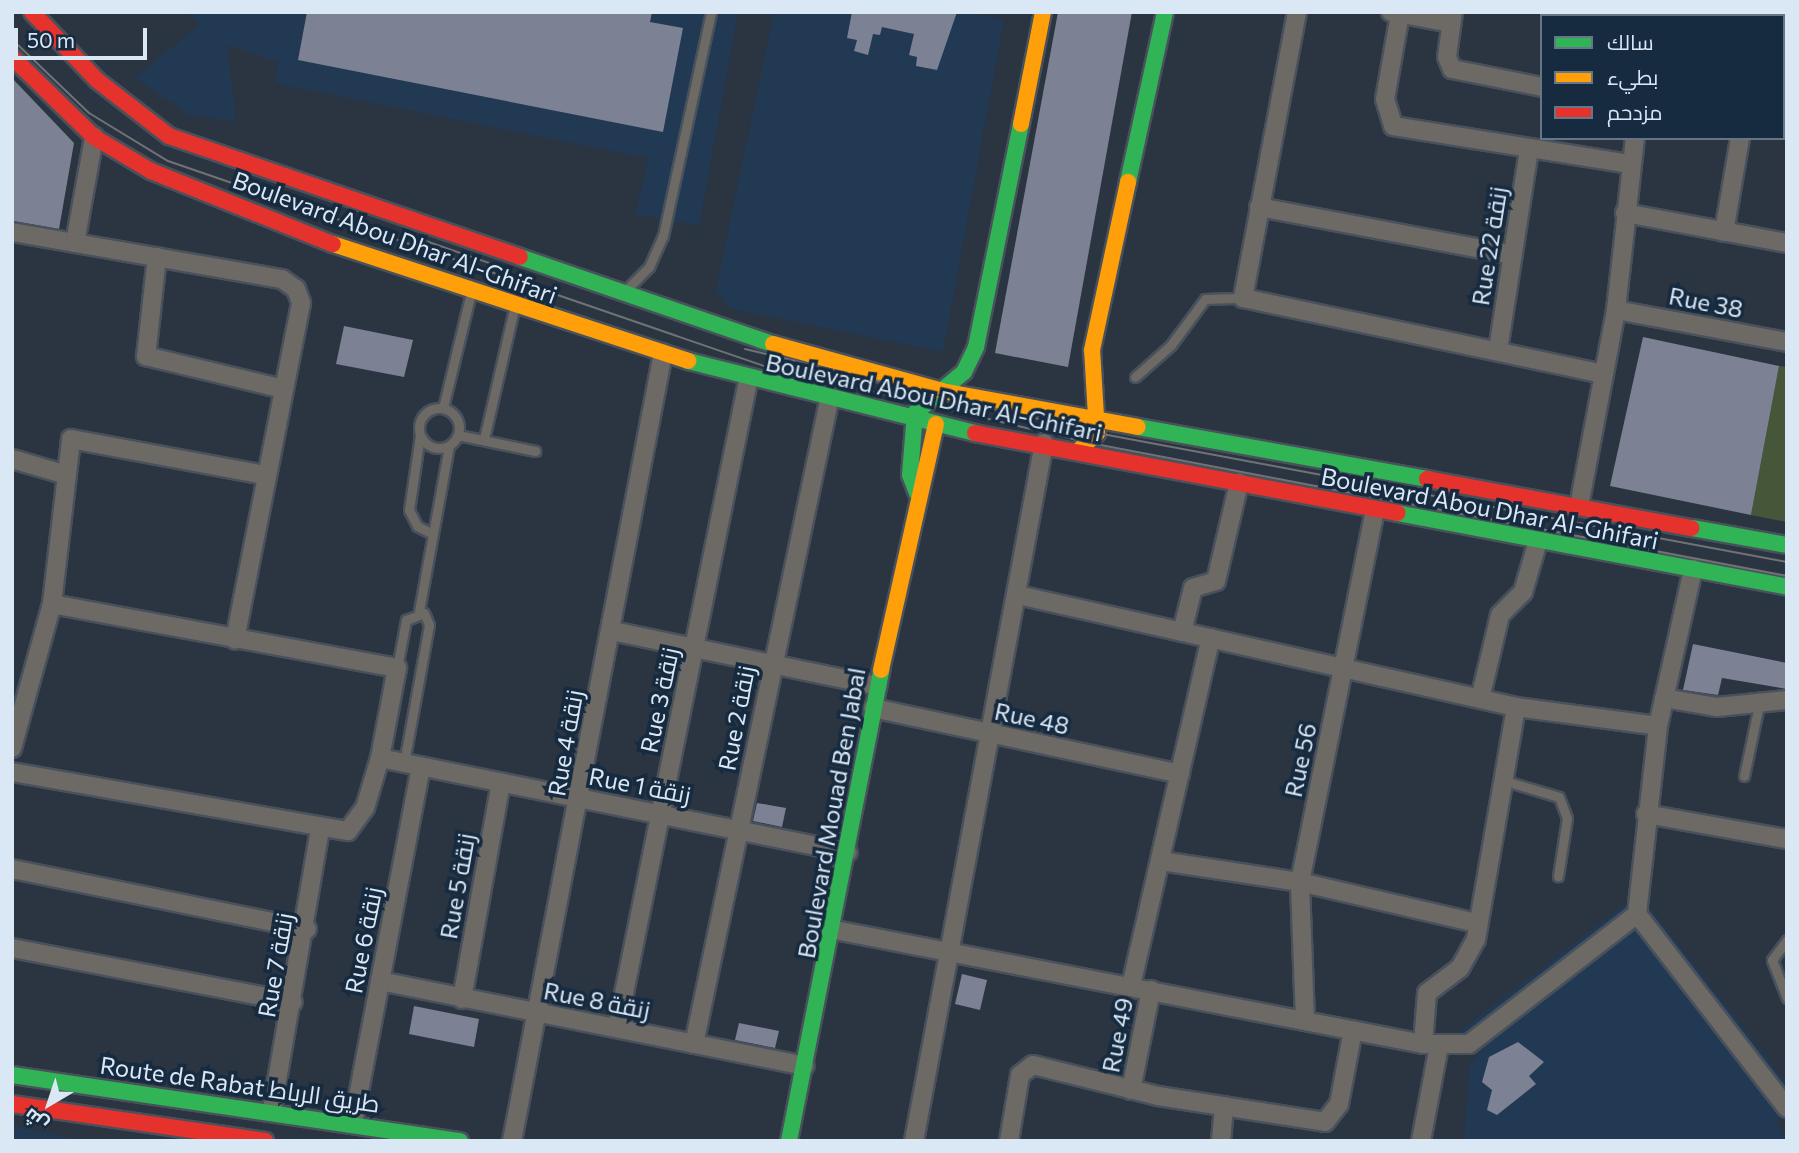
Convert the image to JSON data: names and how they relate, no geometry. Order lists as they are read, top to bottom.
{
  "streets": {
    "street": [
      "Boulevard Abou Dhar Al-Ghifari",
      "Rue 22 زنقة",
      "Rue 38",
      "Rue 3 زنقة",
      "Rue 2 زنقة",
      "Rue 48",
      "Rue 4 زنقة",
      "Rue 56",
      "Rue 1 زنقة",
      "Boulevard Mouad Ben Jabal",
      "Rue 5 زنقة",
      "Rue 6 زنقة",
      "Rue 7 زنقة",
      "Rue 8 زنقة",
      "Rue 49",
      "Route de Rabat طريق الرباط"
    ]
  },
  "crossings": [
    ["Boulevard Abou Dhar Al-Ghifari", "Rue 3 زنقة"],
    ["Boulevard Abou Dhar Al-Ghifari", "Rue 2 زنقة"],
    ["Boulevard Abou Dhar Al-Ghifari", "Rue 4 زنقة"],
    ["Boulevard Abou Dhar Al-Ghifari", "Rue 56"],
    ["Boulevard Abou Dhar Al-Ghifari", "Boulevard Mouad Ben Jabal"],
    ["Rue 3 زنقة", "Rue 1 زنقة"],
    ["Rue 3 زنقة", "Rue 8 زنقة"],
    ["Rue 2 زنقة", "Rue 1 زنقة"],
    ["Rue 2 زنقة", "Rue 8 زنقة"],
    ["Rue 48", "Boulevard Mouad Ben Jabal"],
    ["Rue 4 زنقة", "Rue 1 زنقة"],
    ["Rue 4 زنقة", "Rue 8 زنقة"],
    ["Rue 1 زنقة", "Boulevard Mouad Ben Jabal"],
    ["Rue 1 زنقة", "Rue 5 زنقة"],
    ["Rue 1 زنقة", "Rue 6 زنقة"],
    ["Boulevard Mouad Ben Jabal", "Rue 8 زنقة"],
    ["Rue 5 زنقة", "Rue 8 زنقة"],
    ["Rue 6 زنقة", "Rue 8 زنقة"],
    ["Rue 6 زنقة", "Route de Rabat طريق الرباط"],
    ["Rue 7 زنقة", "Route de Rabat طريق الرباط"]
  ],
  "legend": ["سالك", "بطيء", "مزدحم"],
  "scale_bar": "50 m",
  "north": "bottom left"
}
